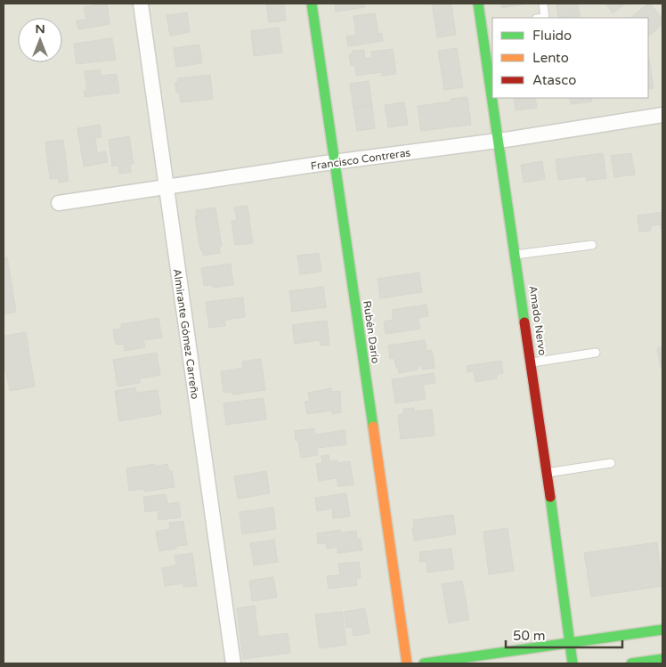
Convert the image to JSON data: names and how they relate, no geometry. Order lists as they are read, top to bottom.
{
  "streets": {
    "street": [
      "Francisco Contreras",
      "Amado Nervo",
      "Rubén Darío",
      "Almirante Gómez Carreño"
    ]
  },
  "crossings": [
    ["Francisco Contreras", "Amado Nervo"],
    ["Francisco Contreras", "Rubén Darío"],
    ["Francisco Contreras", "Almirante Gómez Carreño"]
  ],
  "legend": ["Fluido", "Lento", "Atasco"],
  "scale_bar": "50 m",
  "north": "top"
}
